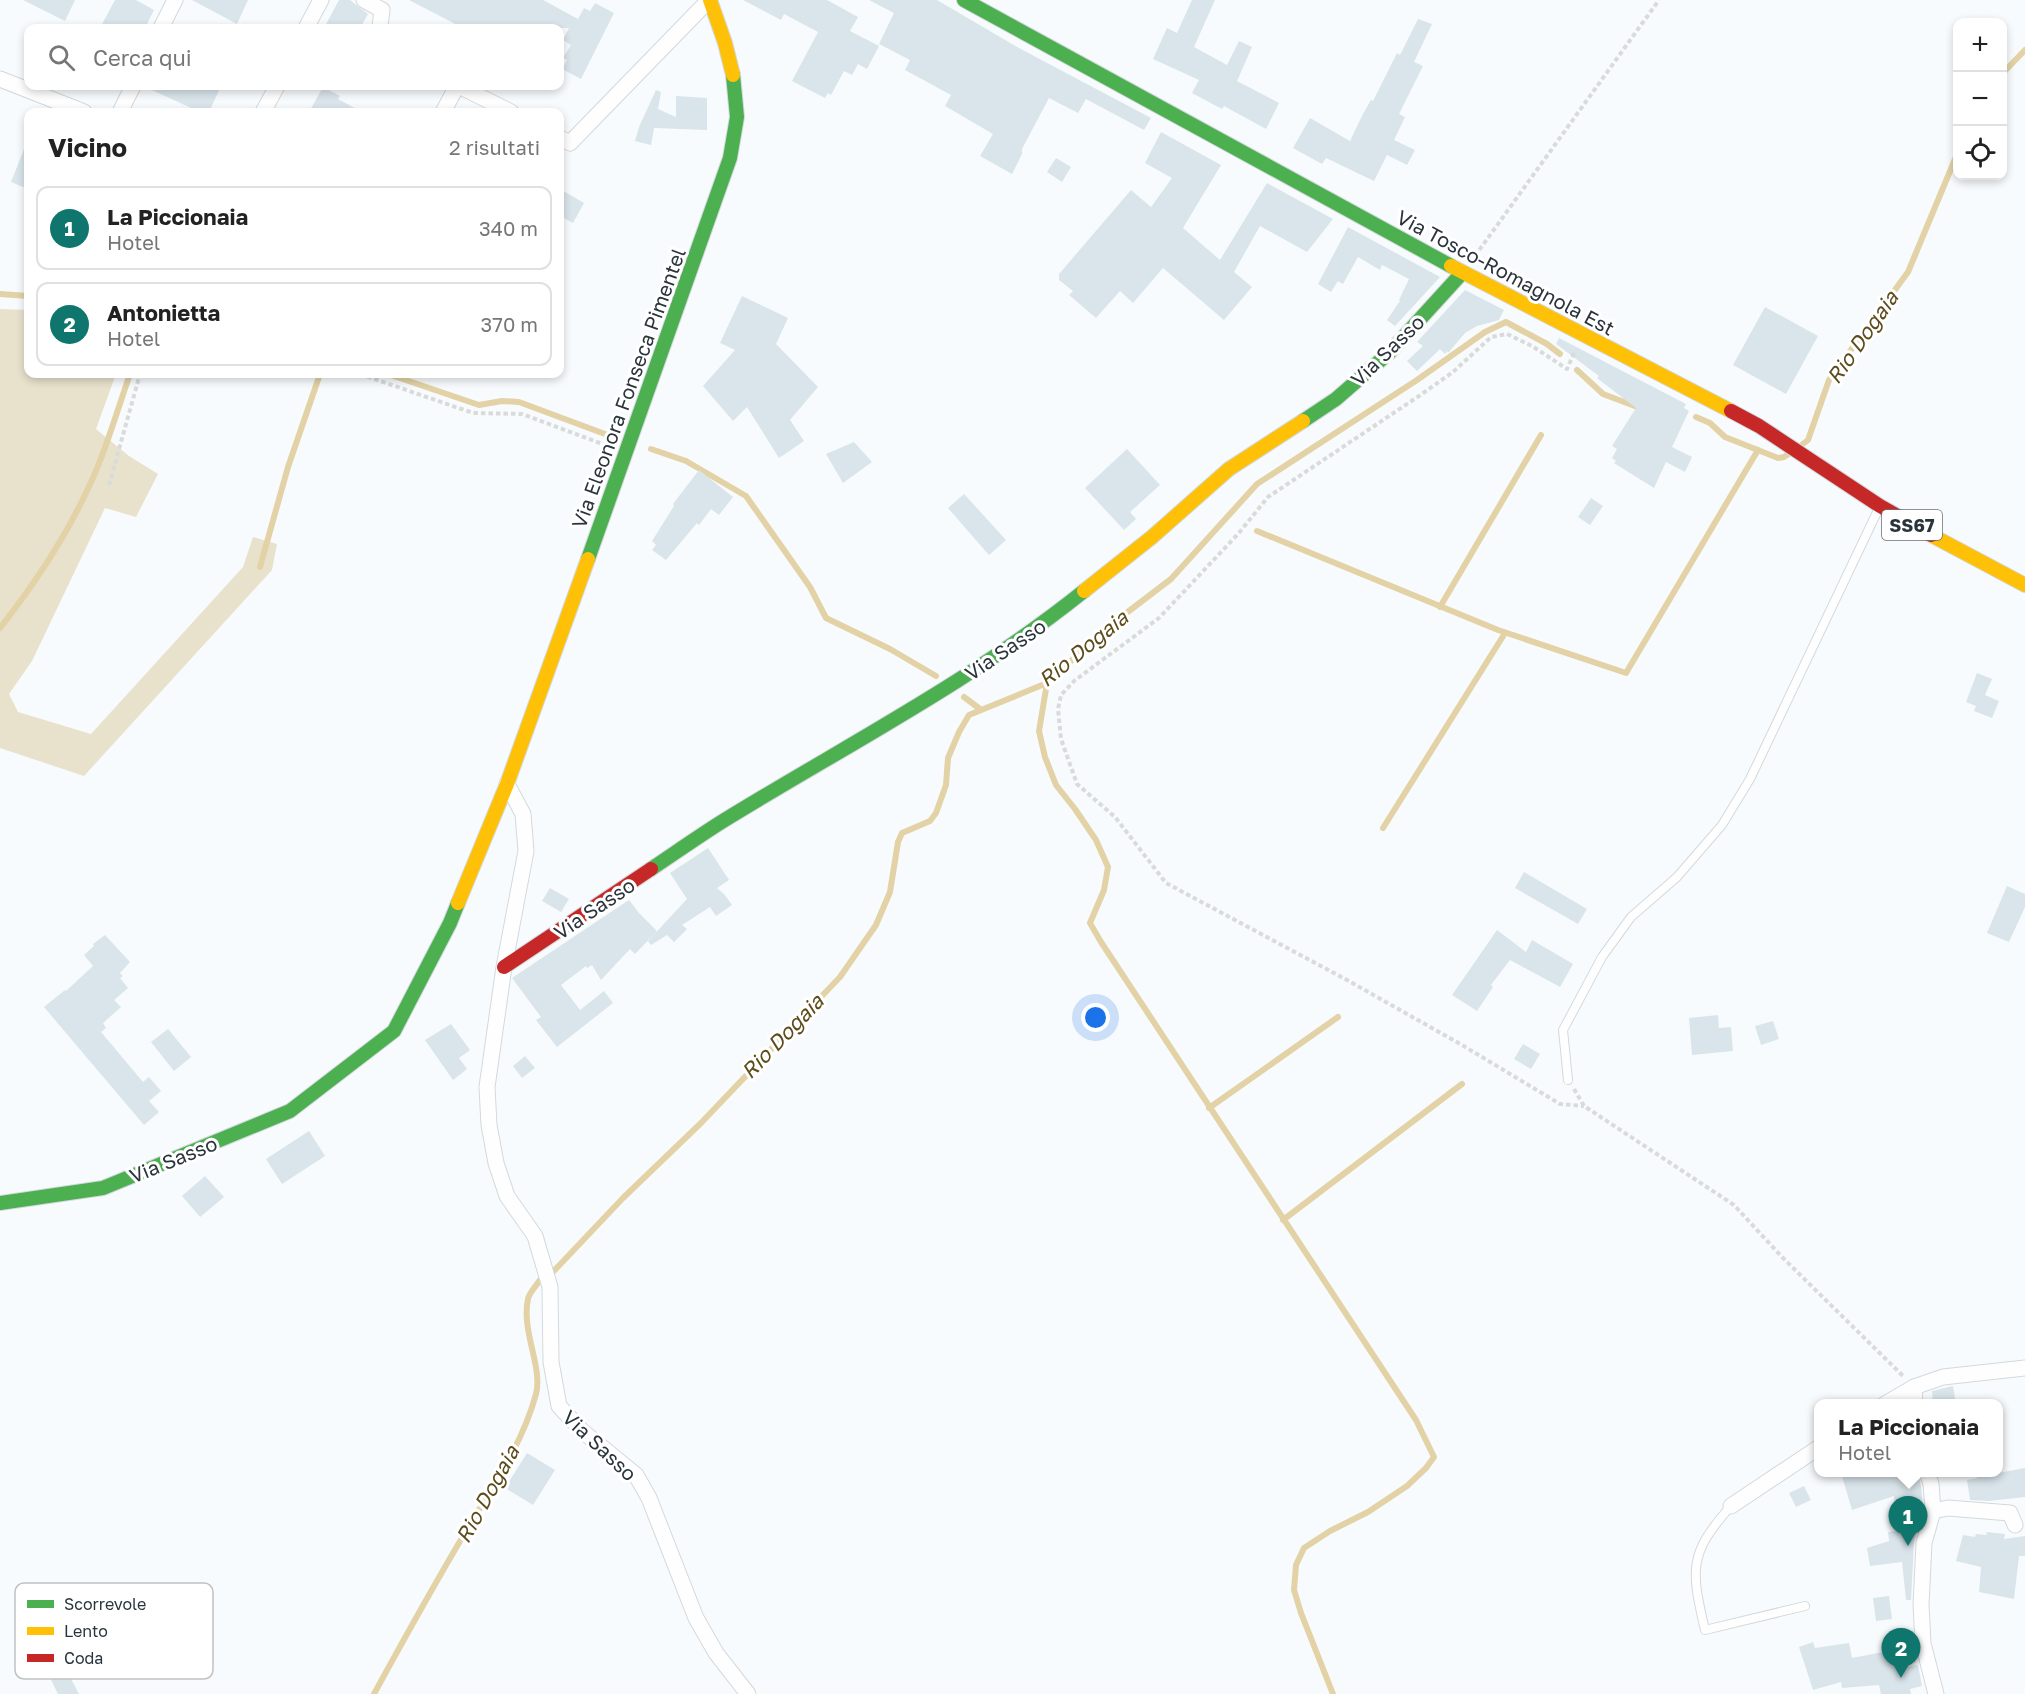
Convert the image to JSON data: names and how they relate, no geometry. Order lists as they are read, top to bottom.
{
  "streets": {
    "street": [
      "Via Tosco-Romagnola Est",
      "Via Sasso",
      "Via Eleonora Fonseca Pimentel",
      "SS67"
    ]
  },
  "crossings": [
    ["Via Tosco-Romagnola Est", "Via Sasso"],
    ["Via Sasso", "Via Eleonora Fonseca Pimentel"]
  ],
  "water": ["Rio Dogaia"],
  "legend": ["Scorrevole", "Lento", "Coda"],
  "page": {
    "map_buttons": ["+", "−"],
    "search": "Cerca qui",
    "heading": ["Vicino", "2 risultati"],
    "list": [
      {
        "mark": "1",
        "name": "La Piccionaia",
        "note": "Hotel",
        "value": "340 m"
      },
      {
        "mark": "2",
        "name": "Antonietta",
        "note": "Hotel",
        "value": "370 m"
      }
    ],
    "popup": ["La Piccionaia", "Hotel"],
    "pins": ["1", "2"]
  }
}
